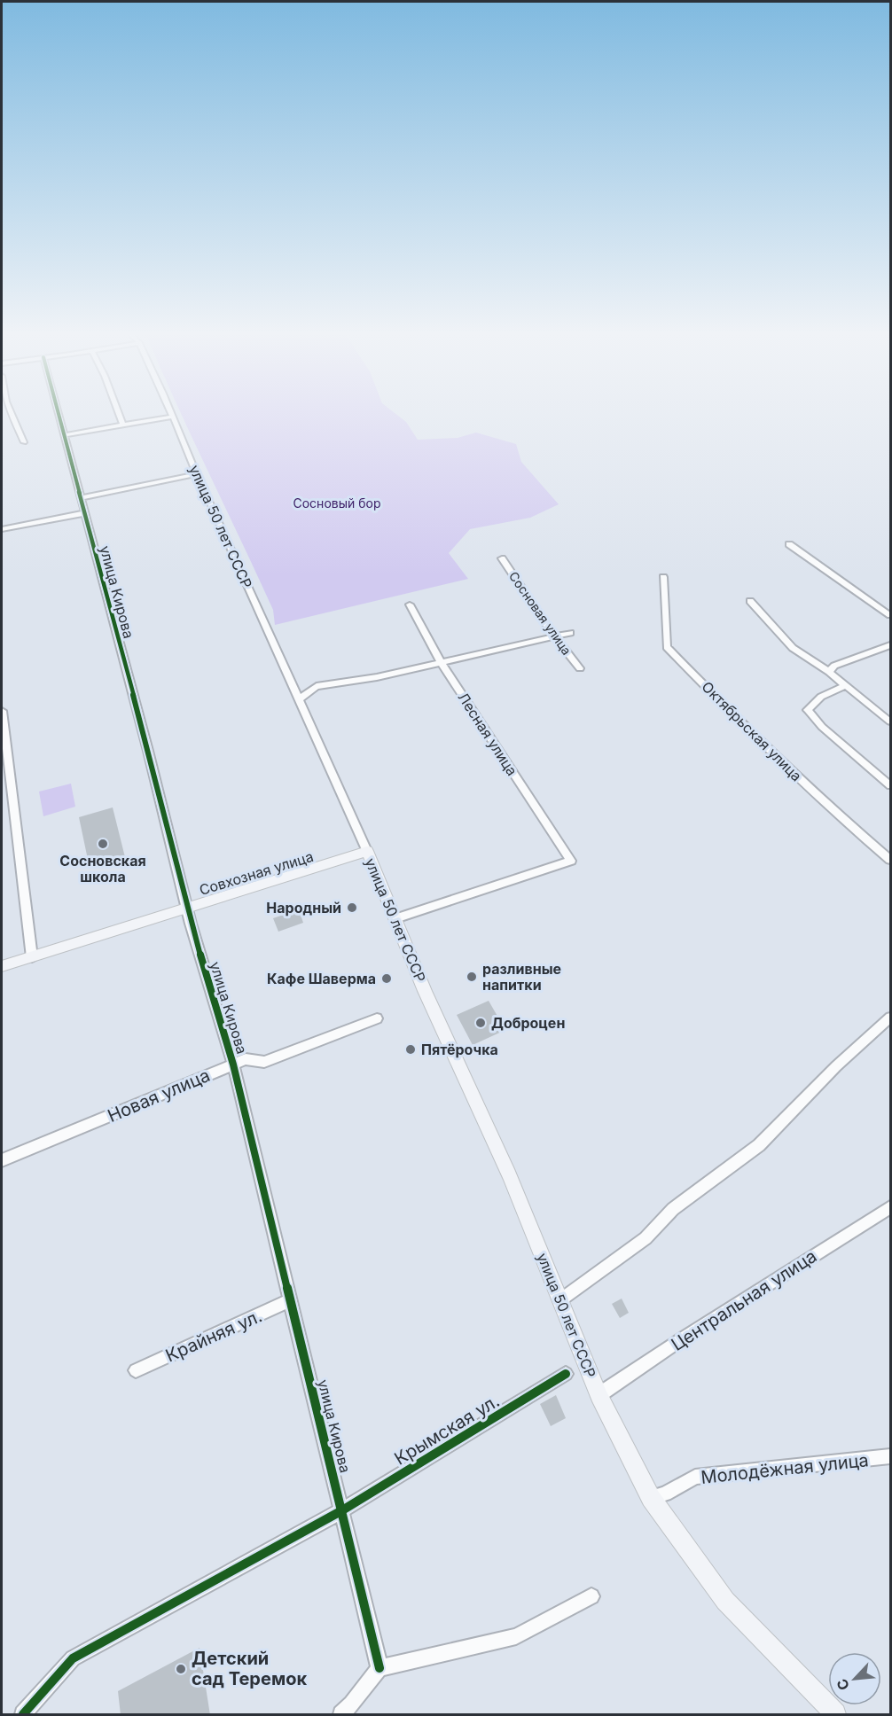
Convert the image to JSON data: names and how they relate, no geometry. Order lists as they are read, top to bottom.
{
  "streets": {
    "main road": ["улица 50 лет СССР", "Совхозная улица"],
    "street": [
      "улица Кирова",
      "Сосновая улица",
      "Октябрьская улица",
      "Лесная улица",
      "Новая улица",
      "Центральная улица",
      "Крайняя ул.",
      "Крымская ул.",
      "Молодёжная улица"
    ]
  },
  "crossings": [
    ["улица 50 лет СССР", "Лесная улица"],
    ["улица 50 лет СССР", "Совхозная улица"],
    ["улица 50 лет СССР", "Центральная улица"],
    ["улица 50 лет СССР", "Молодёжная улица"],
    ["улица Кирова", "Совхозная улица"],
    ["улица Кирова", "Новая улица"],
    ["улица Кирова", "Крайняя ул."],
    ["улица Кирова", "Крымская ул."]
  ],
  "parks": ["Сосновый бор"],
  "places": [
    "Сосновская школа",
    "Народный",
    "разливные напитки",
    "Кафе Шаверма",
    "Доброцен",
    "Пятёрочка",
    "Детский сад Теремок"
  ],
  "north": "bottom left"
}
